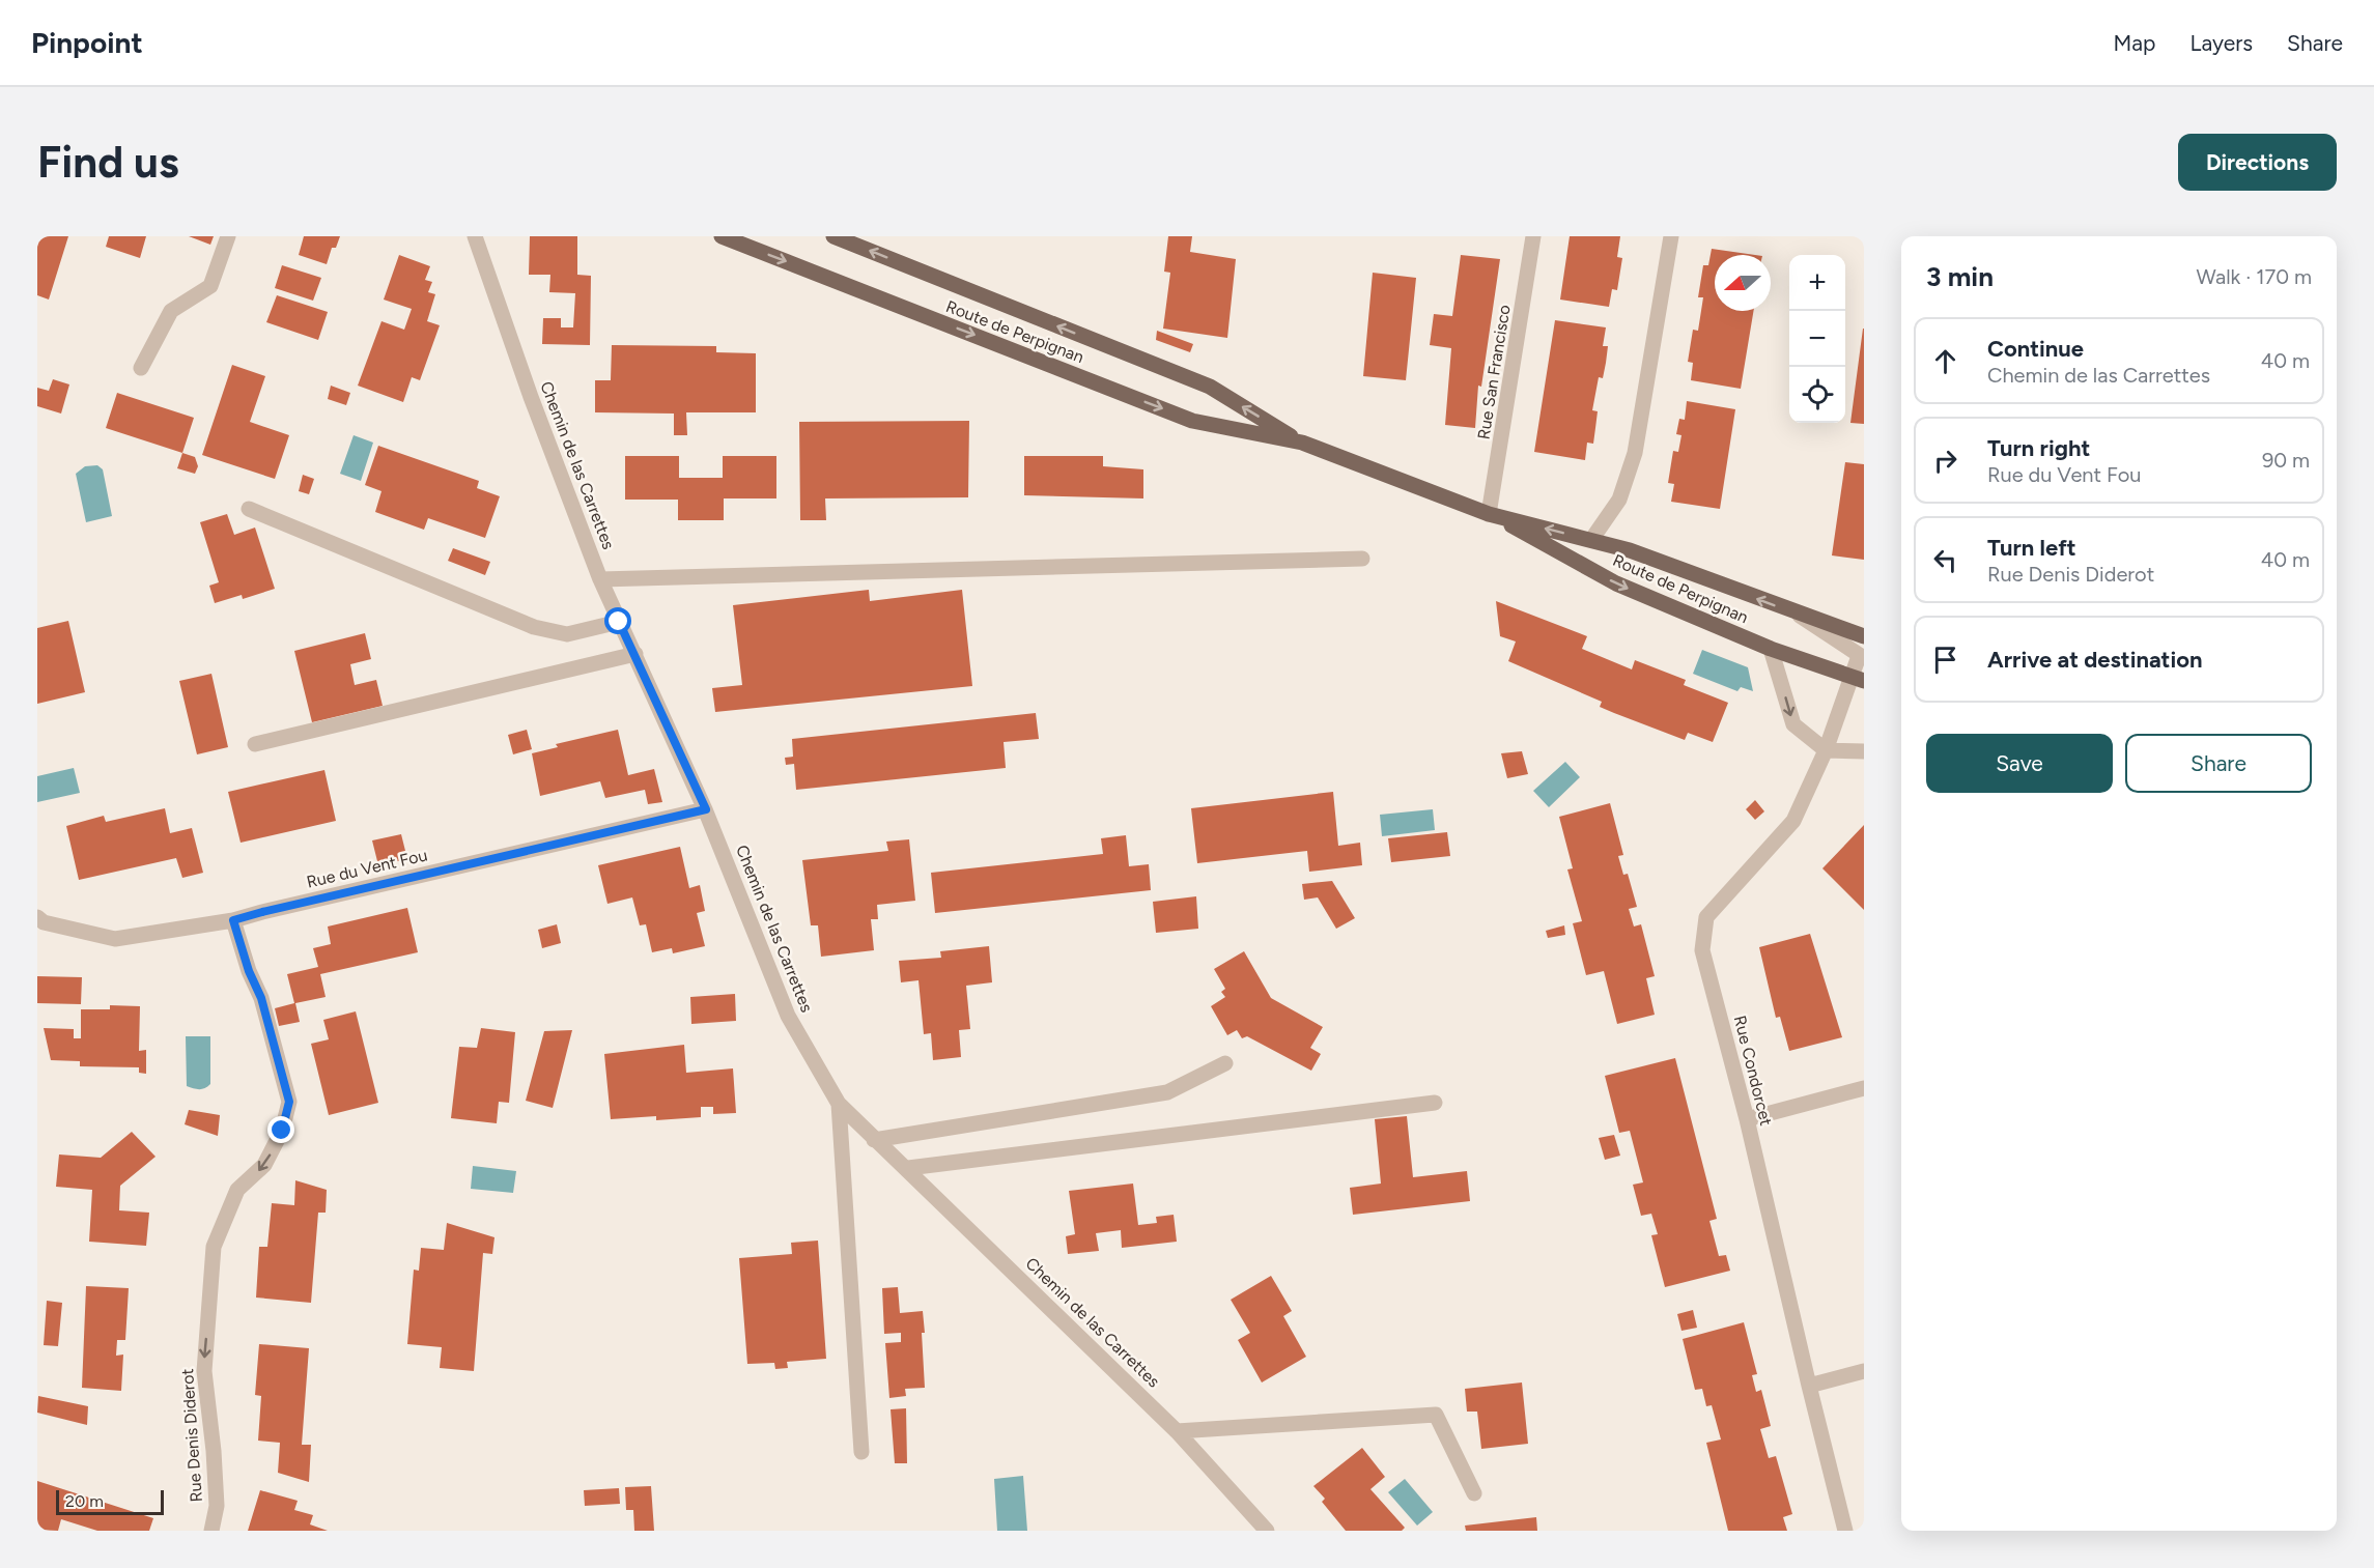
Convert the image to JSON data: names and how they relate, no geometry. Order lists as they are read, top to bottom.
{
  "streets": {
    "main road": ["Route de Perpignan"],
    "street": [
      "Rue San Francisco",
      "Chemin de las Carrettes",
      "Rue du Vent Fou",
      "Rue Condorcet",
      "Rue Denis Diderot"
    ]
  },
  "crossings": [
    ["Route de Perpignan", "Rue San Francisco"],
    ["Route de Perpignan", "Rue Condorcet"],
    ["Chemin de las Carrettes", "Rue du Vent Fou"],
    ["Rue du Vent Fou", "Rue Denis Diderot"]
  ],
  "one_way": ["Rue Denis Diderot"],
  "scale_bar": "20 m",
  "north": "left",
  "page": {
    "header": "Pinpoint",
    "nav": ["Map", "Layers", "Share"],
    "buttons": [
      "Directions",
      ["Save", "Share"]
    ],
    "title": "Find us",
    "heading": ["3 min", "Walk · 170 m"],
    "map_buttons": ["+", "−"],
    "list": [
      ["Continue", "Chemin de las Carrettes", "40 m"],
      ["Turn right", "Rue du Vent Fou", "90 m"],
      ["Turn left", "Rue Denis Diderot", "40 m"],
      "Arrive at destination"
    ],
    "scale": "20 m"
  }
}
